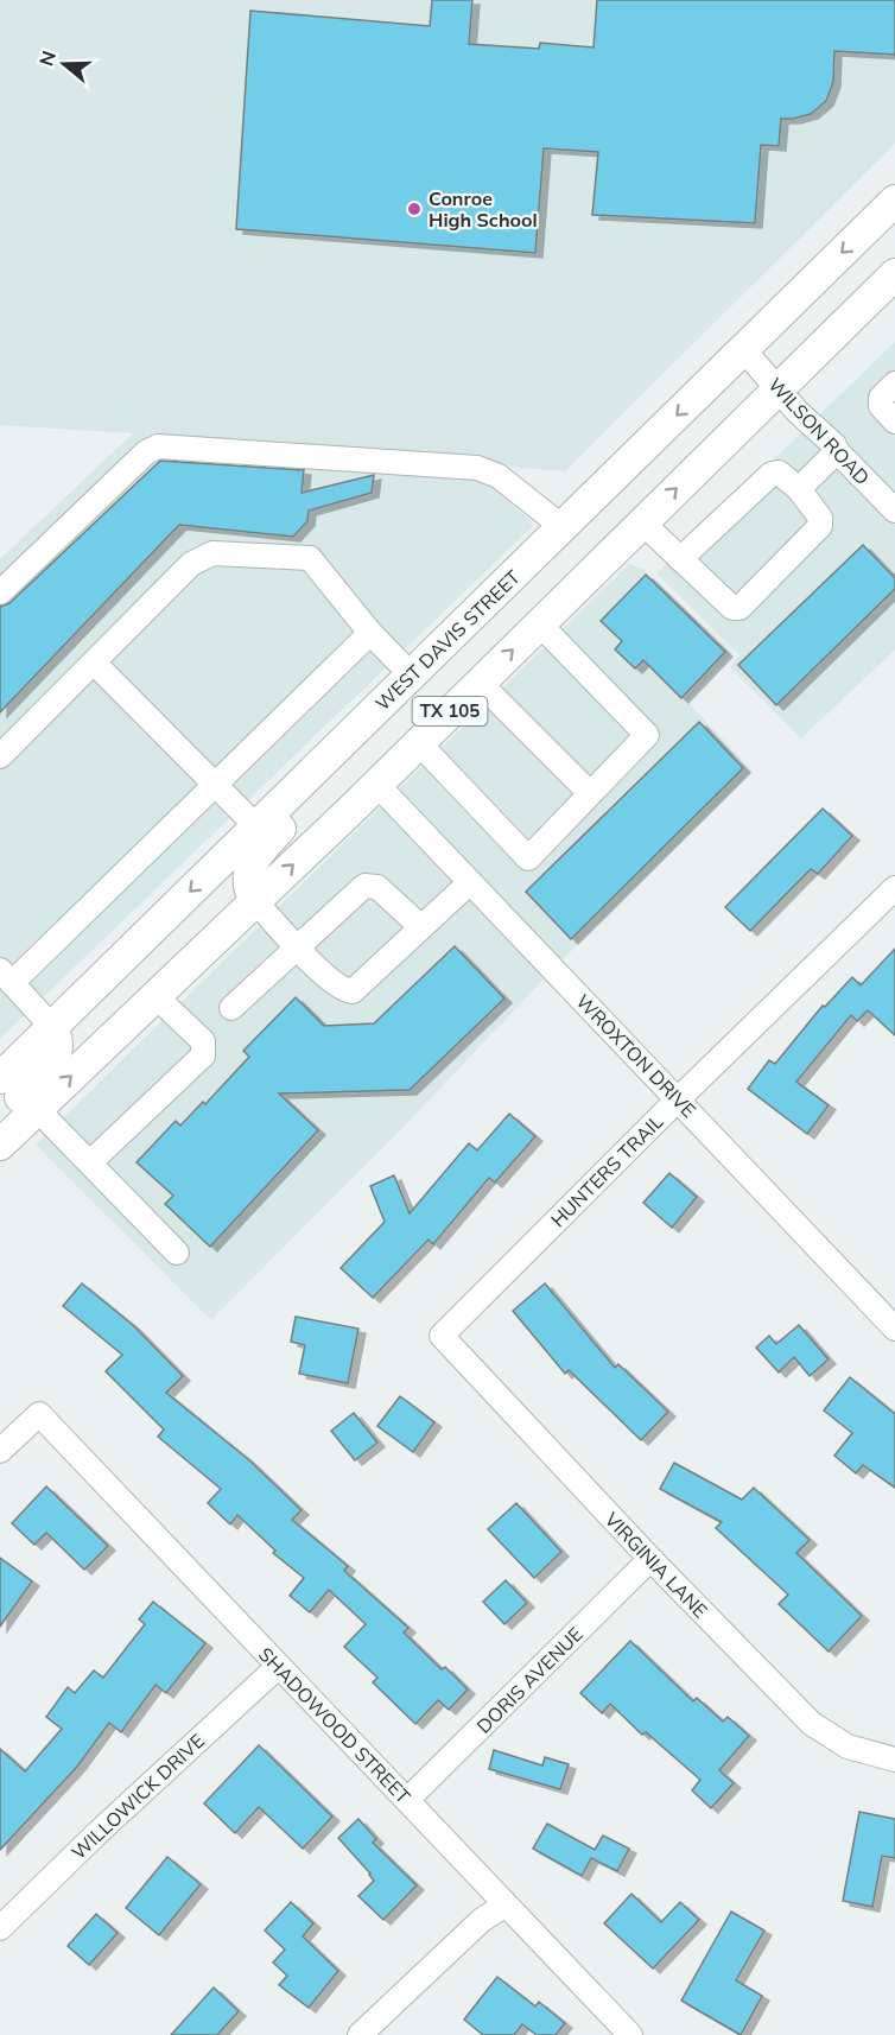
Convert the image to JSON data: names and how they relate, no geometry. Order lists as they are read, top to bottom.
{
  "streets": {
    "main road": ["WEST DAVIS STREET", "TX 105"],
    "street": [
      "WILSON ROAD",
      "WROXTON DRIVE",
      "HUNTERS TRAIL",
      "VIRGINIA LANE",
      "DORIS AVENUE",
      "SHADOWOOD STREET",
      "WILLOWICK DRIVE"
    ]
  },
  "crossings": [
    ["WILSON ROAD", "WEST DAVIS STREET"],
    ["WILSON ROAD", "TX 105"],
    ["TX 105", "WROXTON DRIVE"],
    ["WROXTON DRIVE", "HUNTERS TRAIL"],
    ["HUNTERS TRAIL", "VIRGINIA LANE"],
    ["VIRGINIA LANE", "DORIS AVENUE"],
    ["DORIS AVENUE", "SHADOWOOD STREET"],
    ["SHADOWOOD STREET", "WILLOWICK DRIVE"]
  ],
  "places": ["Conroe High School"],
  "north": "left"
}
